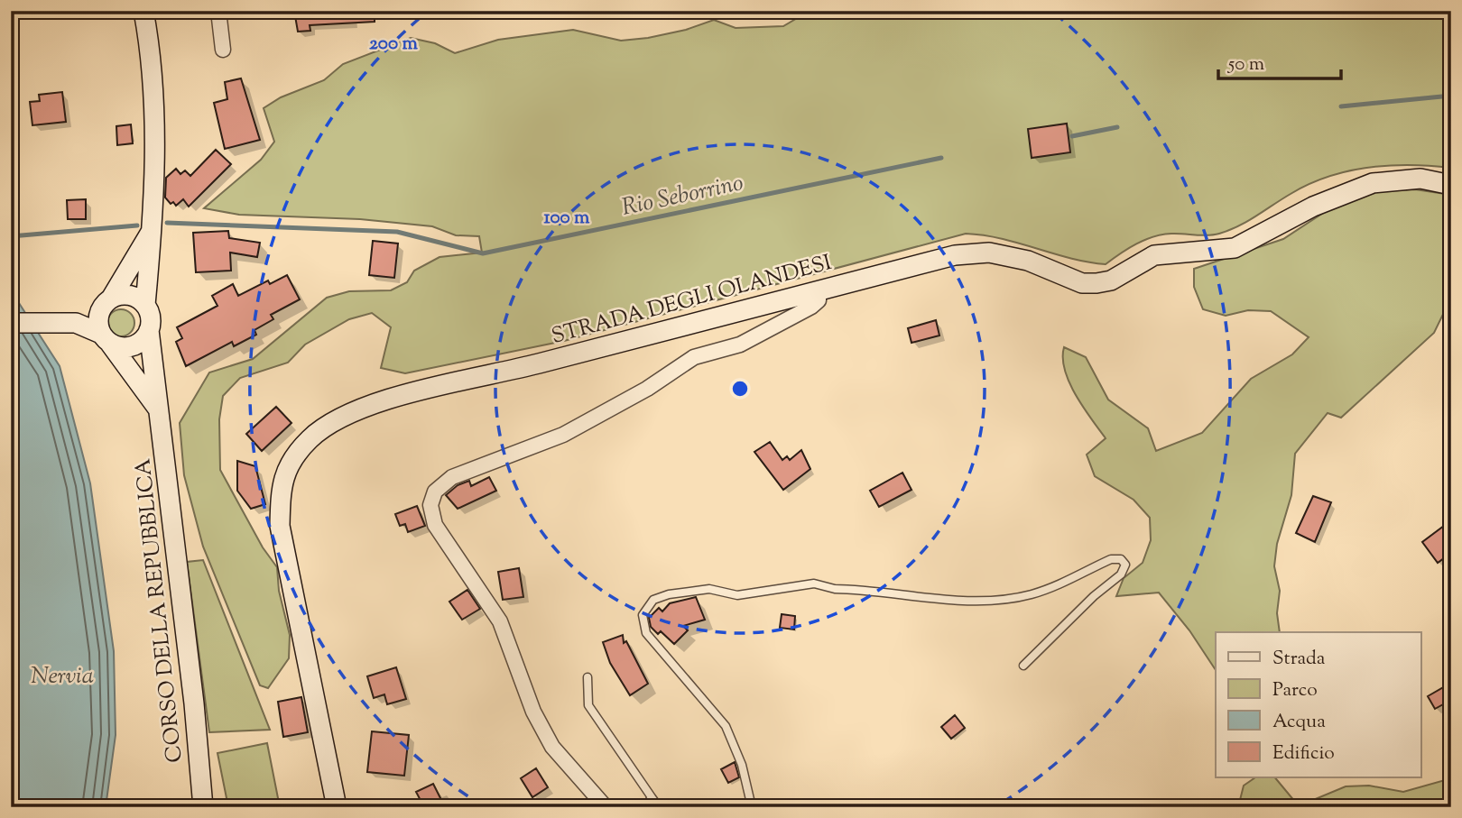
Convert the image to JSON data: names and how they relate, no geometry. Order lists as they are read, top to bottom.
{
  "streets": {
    "main road": ["STRADA DEGLI OLANDESI", "CORSO DELLA REPUBBLICA"]
  },
  "water": ["Rio Seborrino", "Nervia"],
  "legend": [
    "Strada",
    "Parco",
    "Acqua",
    "Edificio"
  ],
  "scale_bar": "50 m",
  "rings": ["200 m", "100 m"]
}
